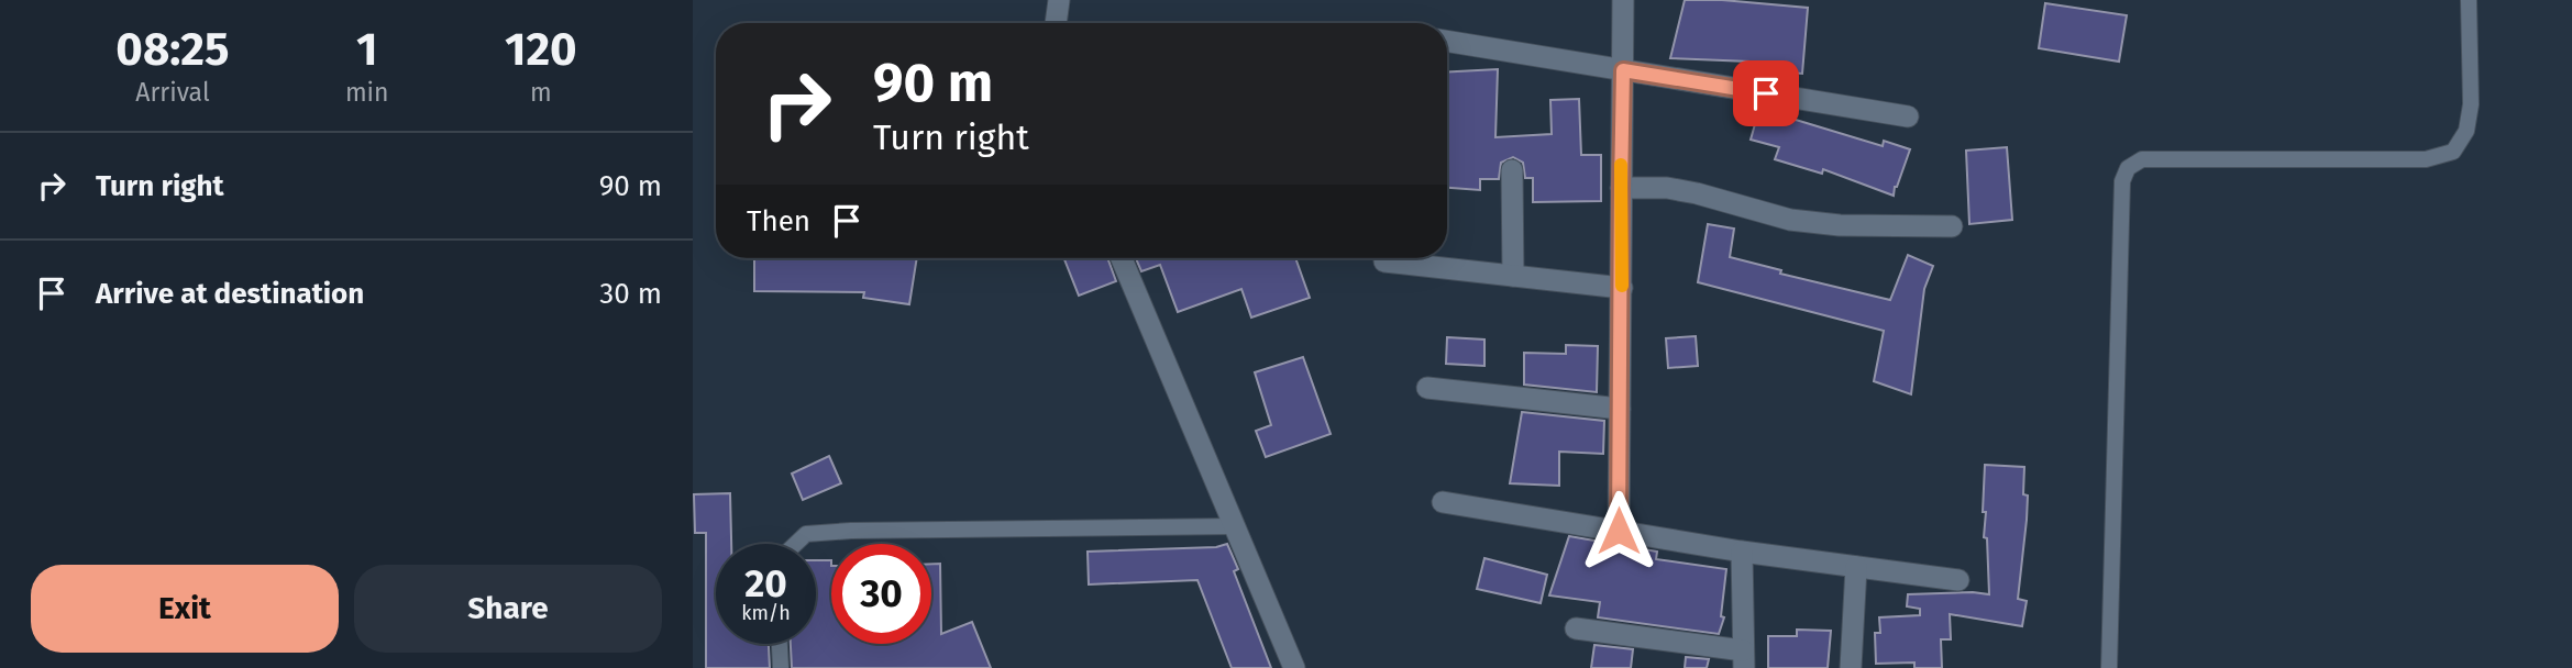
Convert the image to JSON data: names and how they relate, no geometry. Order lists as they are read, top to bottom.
{
  "page": {
    "eta": [
      "08:25",
      "Arrival",
      "1",
      "min",
      "120",
      "m"
    ],
    "turn": ["90 m", "Turn right"],
    "list": [
      {
        "name": "Turn right",
        "value": "90 m"
      },
      {
        "name": "Arrive at destination",
        "value": "30 m"
      }
    ],
    "then": "Then",
    "speed": "20 km/h",
    "limit": "30",
    "buttons": ["Exit", "Share"]
  }
}
